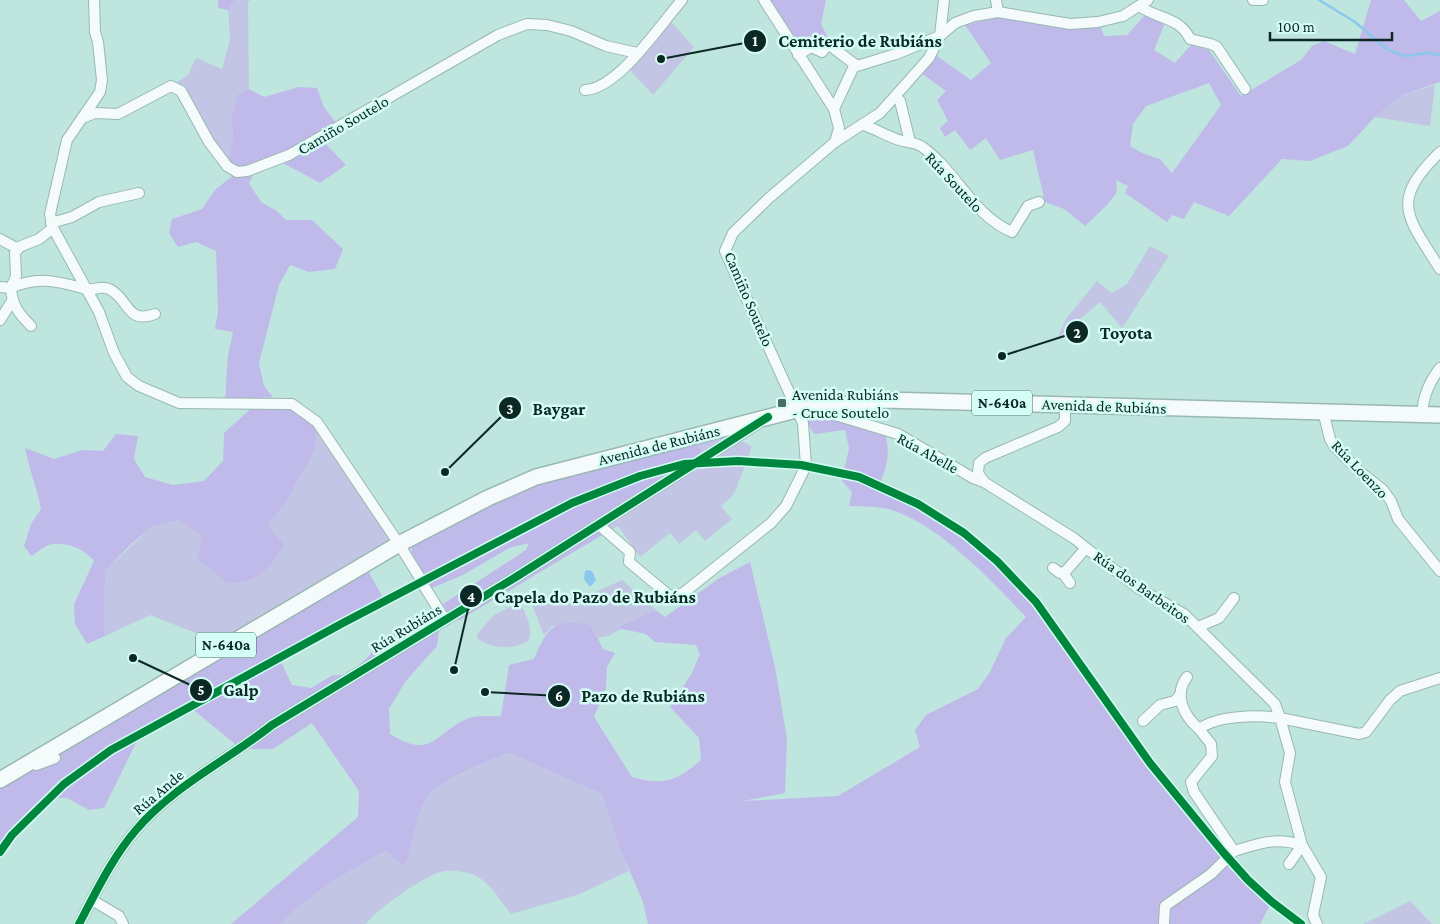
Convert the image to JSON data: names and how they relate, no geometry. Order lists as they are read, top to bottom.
{
  "streets": {
    "main road": ["N-640a", "Avenida de Rubiáns"],
    "street": [
      "Camiño Soutelo",
      "Rúa Soutelo",
      "Rúa Abelle",
      "Rúa Loenzo",
      "Rúa dos Barbeitos",
      "Rúa Rubiáns",
      "Rúa Ande"
    ]
  },
  "crossings": [
    ["Camiño Soutelo", "Avenida de Rubiáns"],
    ["N-640a", "Avenida de Rubiáns"],
    ["N-640a", "Rúa Rubiáns"],
    ["Avenida de Rubiáns", "Rúa Abelle"],
    ["Avenida de Rubiáns", "Rúa Loenzo"],
    ["Avenida de Rubiáns", "Rúa Rubiáns"],
    ["Rúa Abelle", "Rúa dos Barbeitos"],
    ["Rúa Rubiáns", "Rúa Ande"]
  ],
  "places": {
    "other": [
      "Cemiterio de Rubiáns",
      "Toyota",
      "Baygar",
      "Galp",
      "Capela do Pazo de Rubiáns",
      "Pazo de Rubiáns"
    ],
    "transit": ["Avenida Rubiáns - Cruce Soutelo"]
  },
  "scale_bar": "100 m"
}
